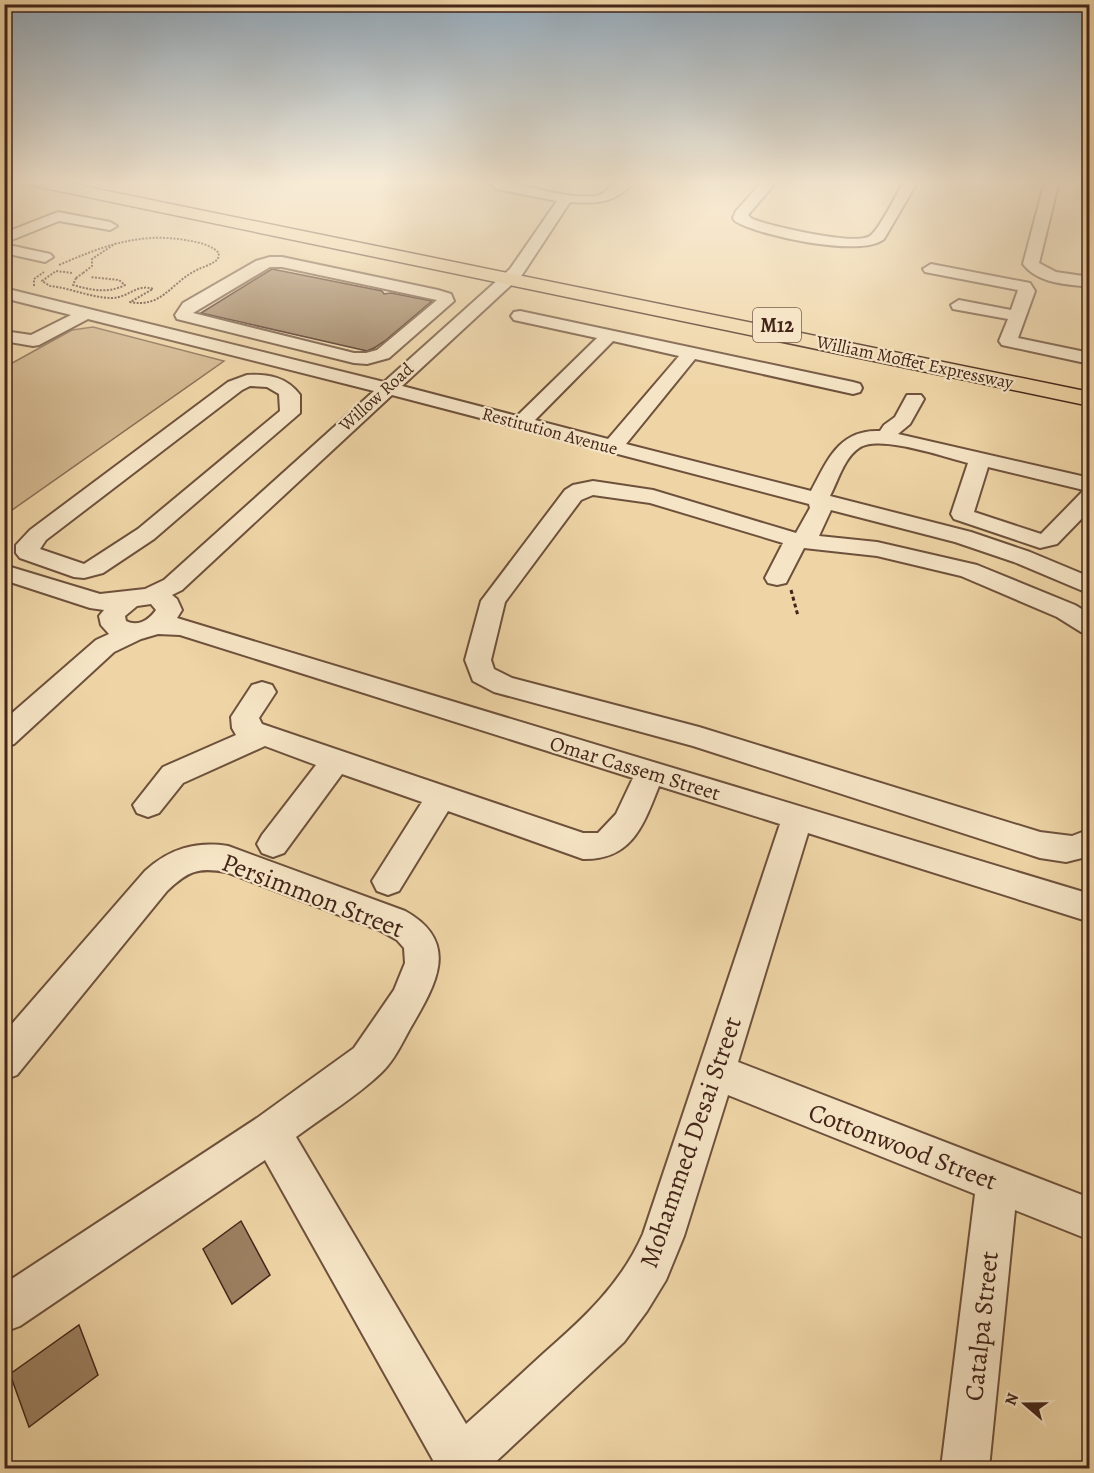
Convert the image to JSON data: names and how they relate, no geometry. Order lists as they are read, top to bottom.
{
  "streets": {
    "main road": ["M12", "William Moffet Expressway"],
    "street": [
      "Willow Road",
      "Restitution Avenue",
      "Omar Cassem Street",
      "Persimmon Street",
      "Mohammed Desai Street",
      "Cottonwood Street",
      "Catalpa Street"
    ]
  },
  "crossings": [
    ["William Moffet Expressway", "Willow Road"],
    ["Willow Road", "Restitution Avenue"],
    ["Willow Road", "Omar Cassem Street"],
    ["Omar Cassem Street", "Mohammed Desai Street"],
    ["Mohammed Desai Street", "Cottonwood Street"],
    ["Cottonwood Street", "Catalpa Street"]
  ],
  "north": "left"
}
